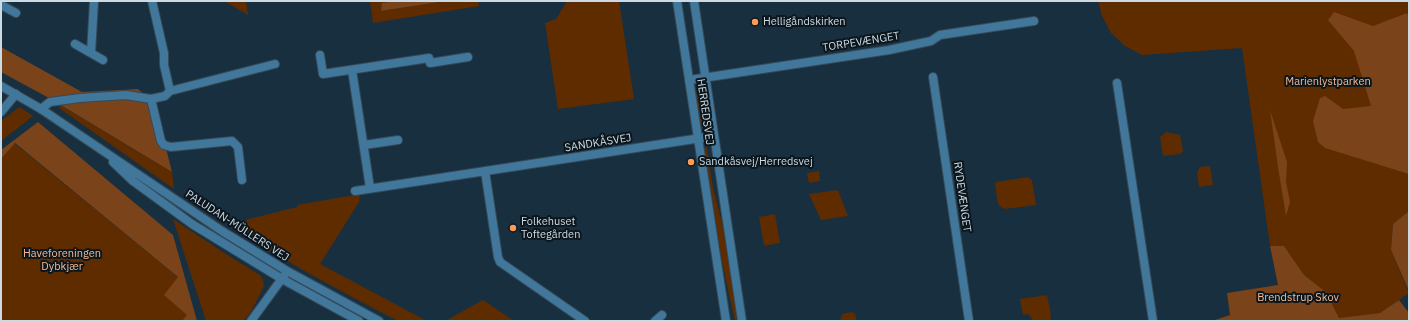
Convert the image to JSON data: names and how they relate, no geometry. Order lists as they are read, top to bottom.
{
  "streets": {
    "street": [
      "TORPEVÆNGET",
      "HERREDSVEJ",
      "SANDKÅSVEJ",
      "RYDEVÆNGET",
      "PALUDAN-MÜLLERS VEJ"
    ]
  },
  "crossings": [
    ["TORPEVÆNGET", "HERREDSVEJ"],
    ["HERREDSVEJ", "SANDKÅSVEJ"]
  ],
  "parks": ["Marienlystparken", "Haveforeningen Dybkjær", "Brendstrup Skov"],
  "places": ["Helligåndskirken", "Sandkåsvej/Herredsvej", "Folkehuset Toftegården"]
}
